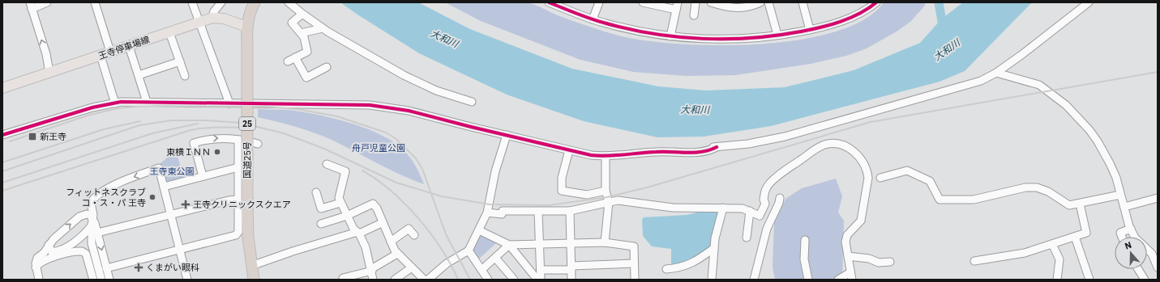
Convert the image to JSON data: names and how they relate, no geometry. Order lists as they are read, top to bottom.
{
  "streets": {
    "highway": ["25", "国道25号"],
    "main road": ["王寺停車場線"]
  },
  "crossings": [
    ["王寺停車場線", "国道25号"]
  ],
  "water": ["大和川"],
  "parks": ["舟戸児童公園", "王寺東公園"],
  "places": {
    "transit": ["新王寺"],
    "other": ["東横ＩＮＮ", "フィットネスクラブ コ・ス・パ 王寺"],
    "health": ["王寺クリニックスクエア", "くまがい眼科"]
  },
  "north": "top"
}
